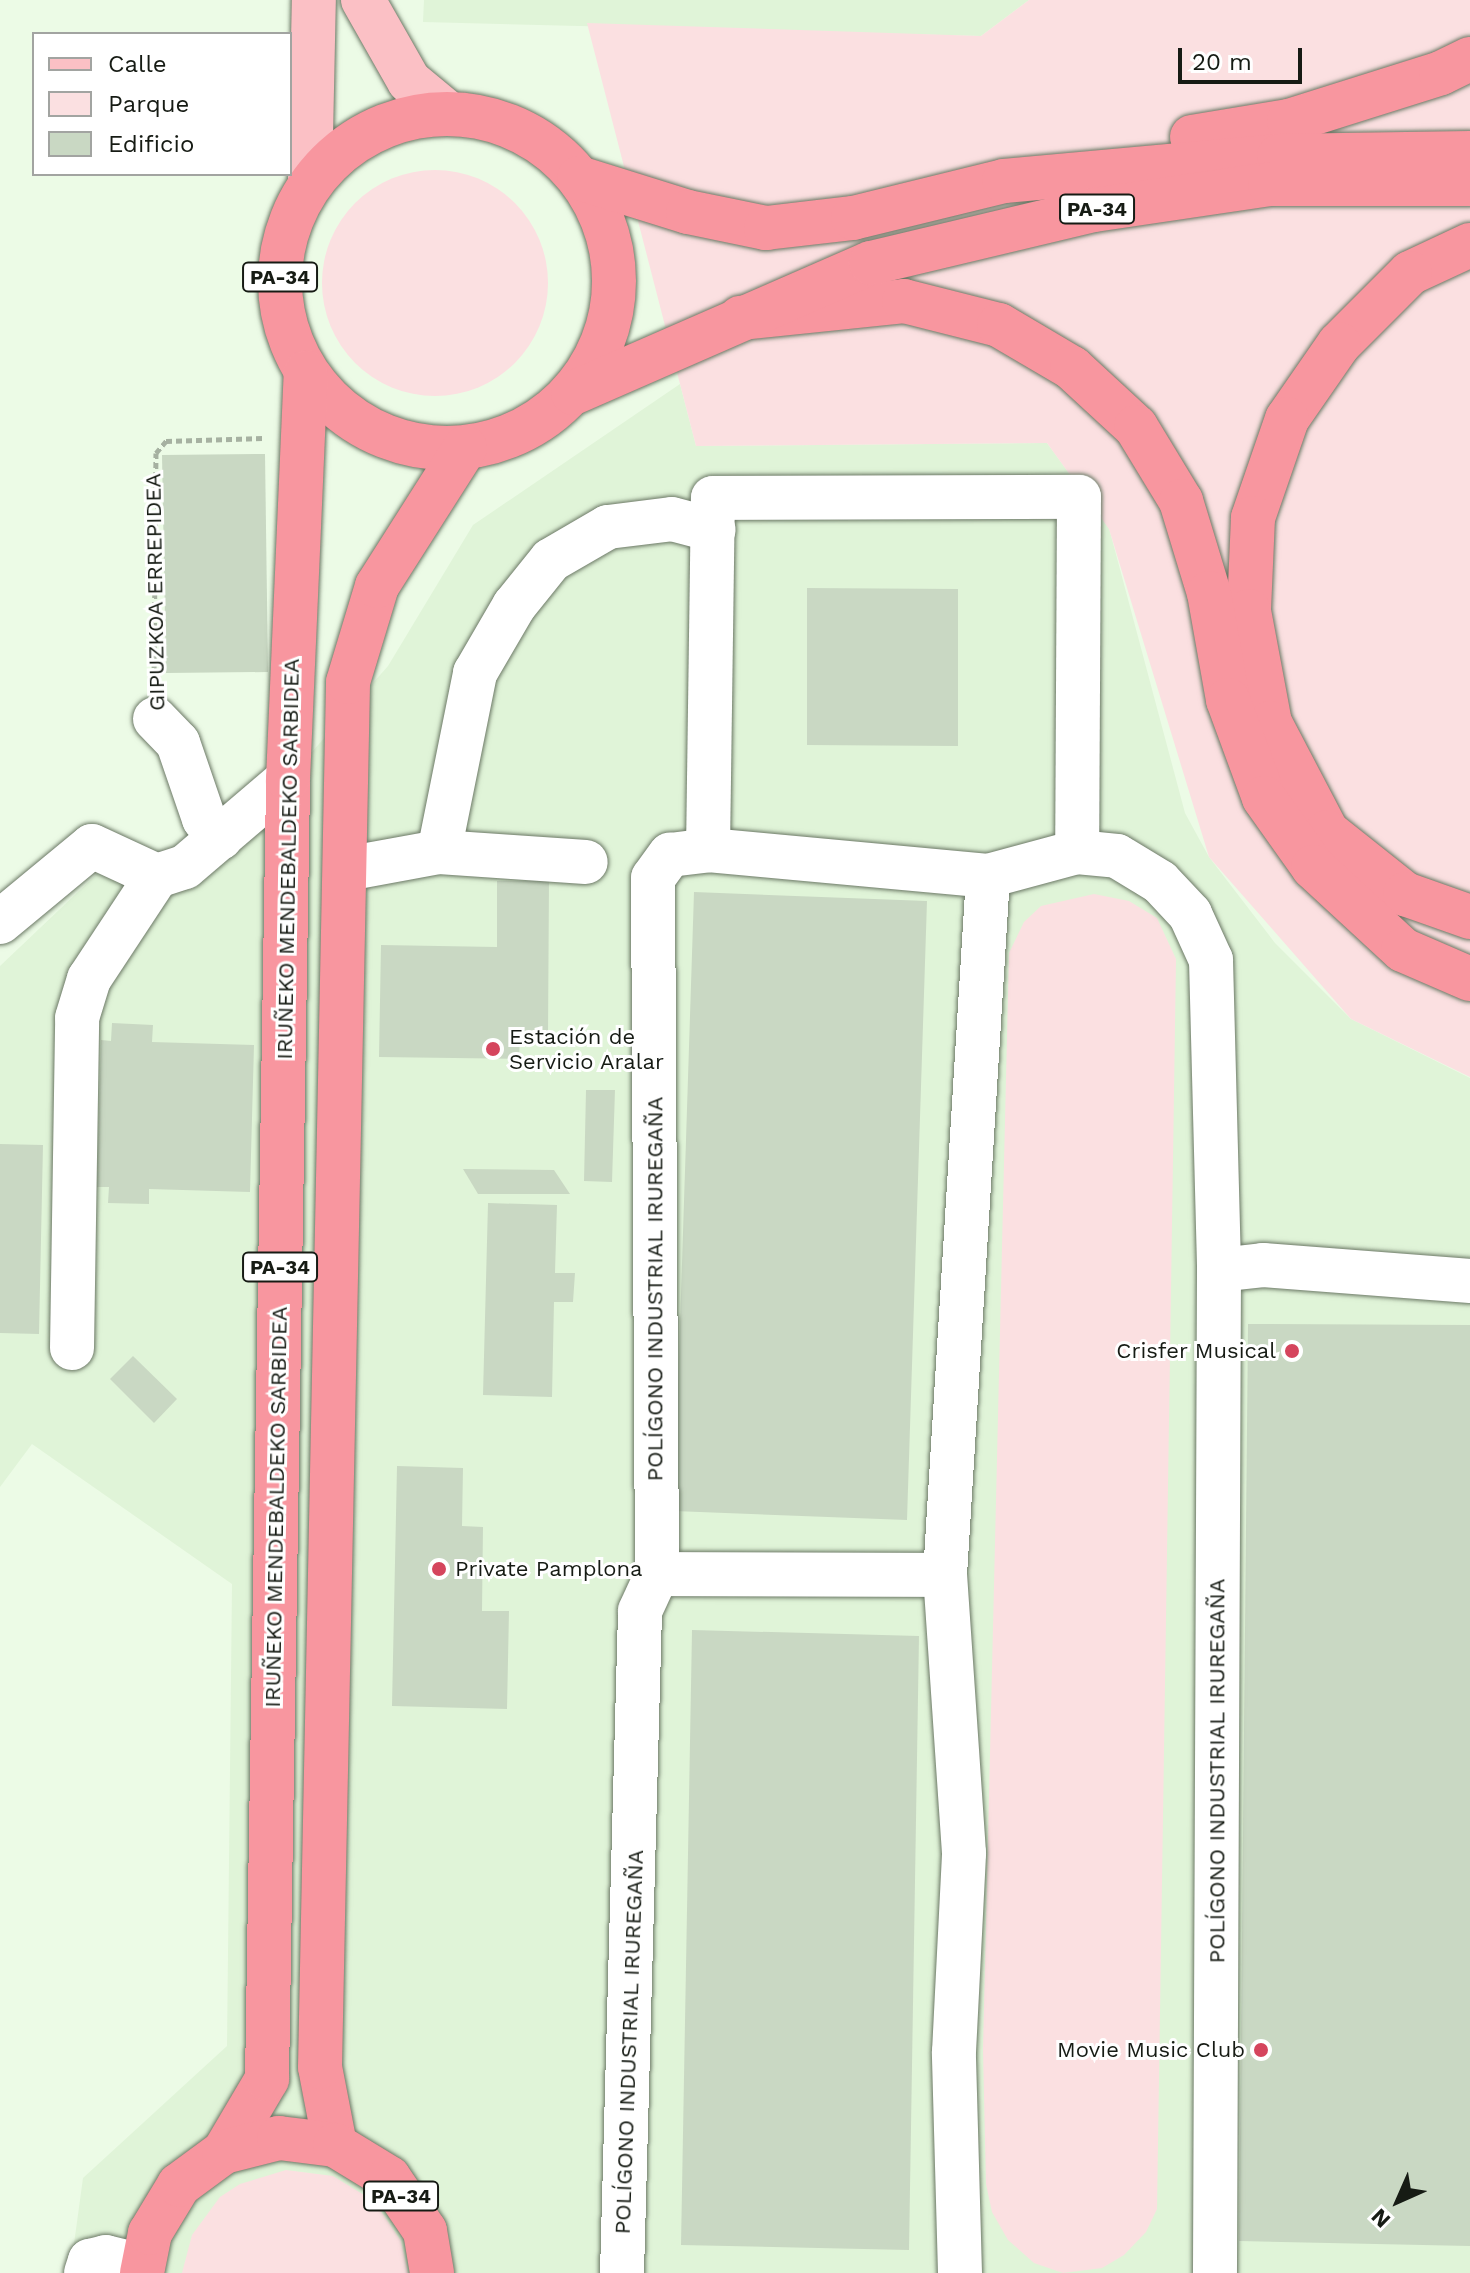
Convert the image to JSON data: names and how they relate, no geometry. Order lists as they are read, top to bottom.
{
  "streets": {
    "highway": ["PA-34", "IRUÑEKO MENDEBALDEKO SARBIDEA"],
    "street": ["GIPUZKOA ERREPIDEA", "POLÍGONO INDUSTRIAL IRUREGAÑA"]
  },
  "crossings": [
    ["PA-34", "IRUÑEKO MENDEBALDEKO SARBIDEA"]
  ],
  "places": [
    "Estación de Servicio Aralar",
    "Crisfer Musical",
    "Private Pamplona",
    "Movie Music Club"
  ],
  "legend": ["Calle", "Parque", "Edificio"],
  "scale_bar": "20 m",
  "north": "bottom left"
}
